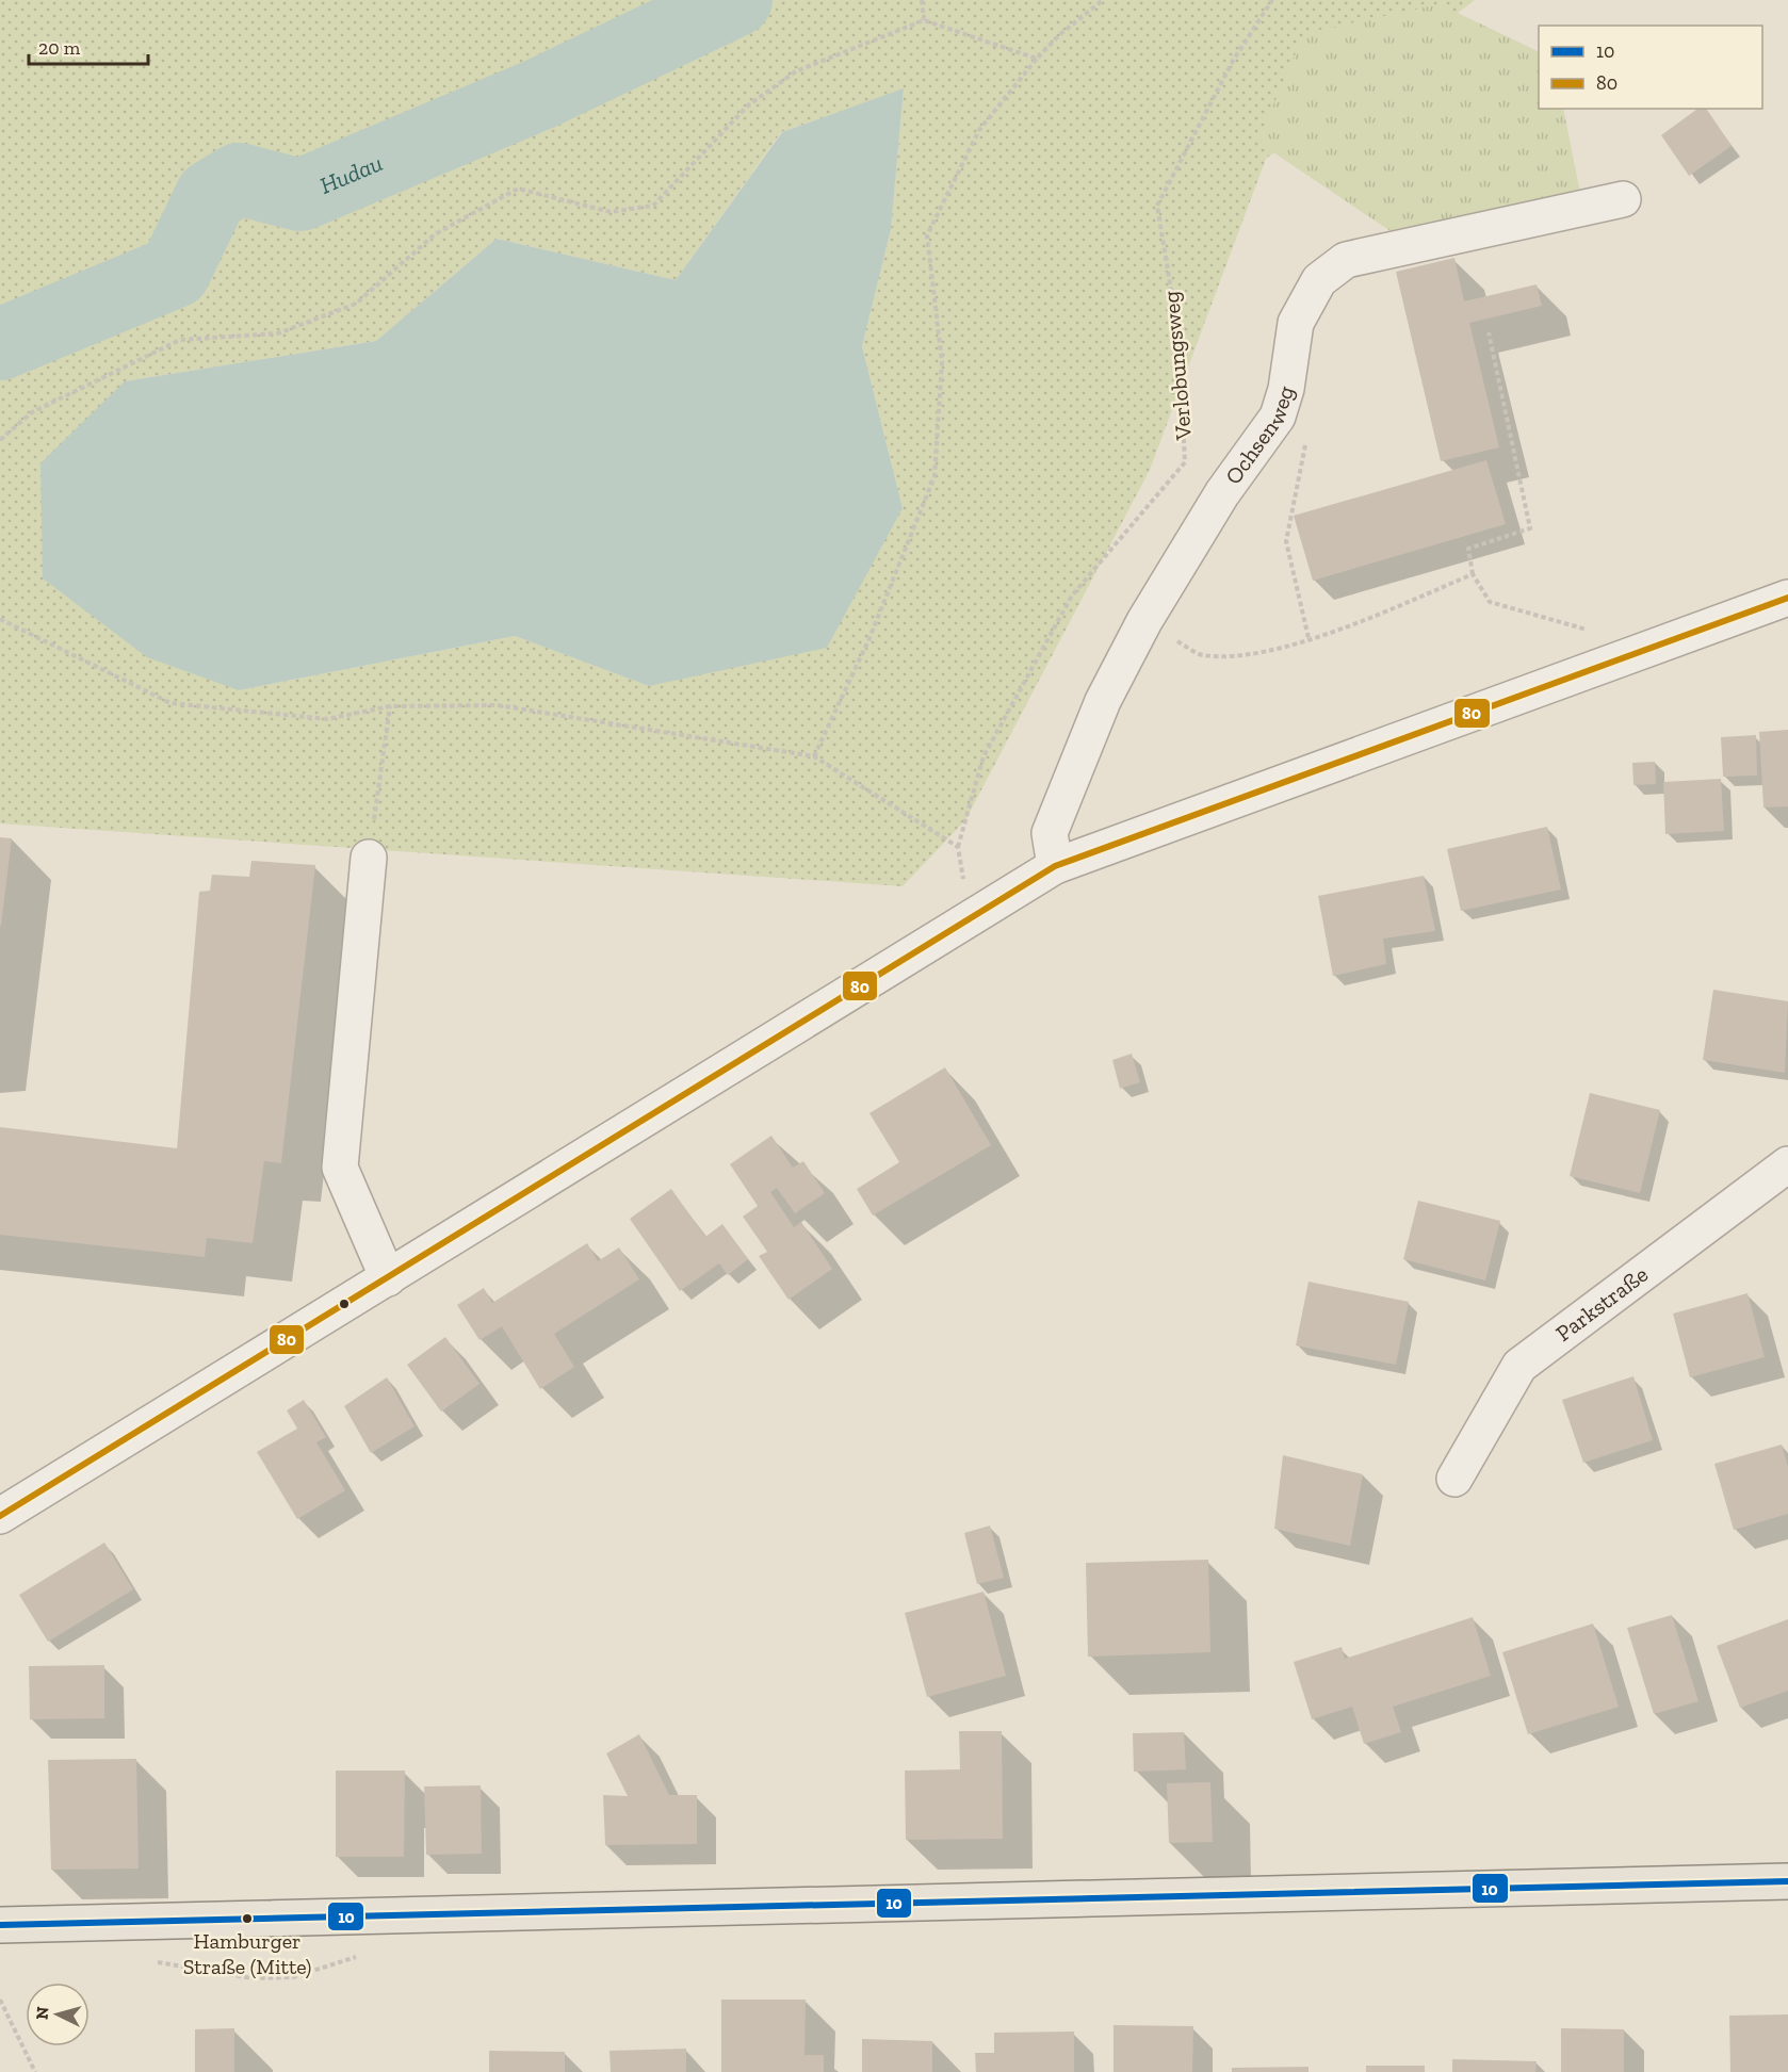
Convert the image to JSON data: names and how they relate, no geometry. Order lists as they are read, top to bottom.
{
  "streets": {
    "street": ["Ochsenweg", "Parkstraße"],
    "path": ["Verlobungsweg"]
  },
  "water": ["Hudau"],
  "places": ["Hamburger Straße (Mitte)"],
  "lines": ["transit line 80", "transit line 10"],
  "legend": ["10", "80"],
  "scale_bar": "20 m",
  "north": "left"
}
